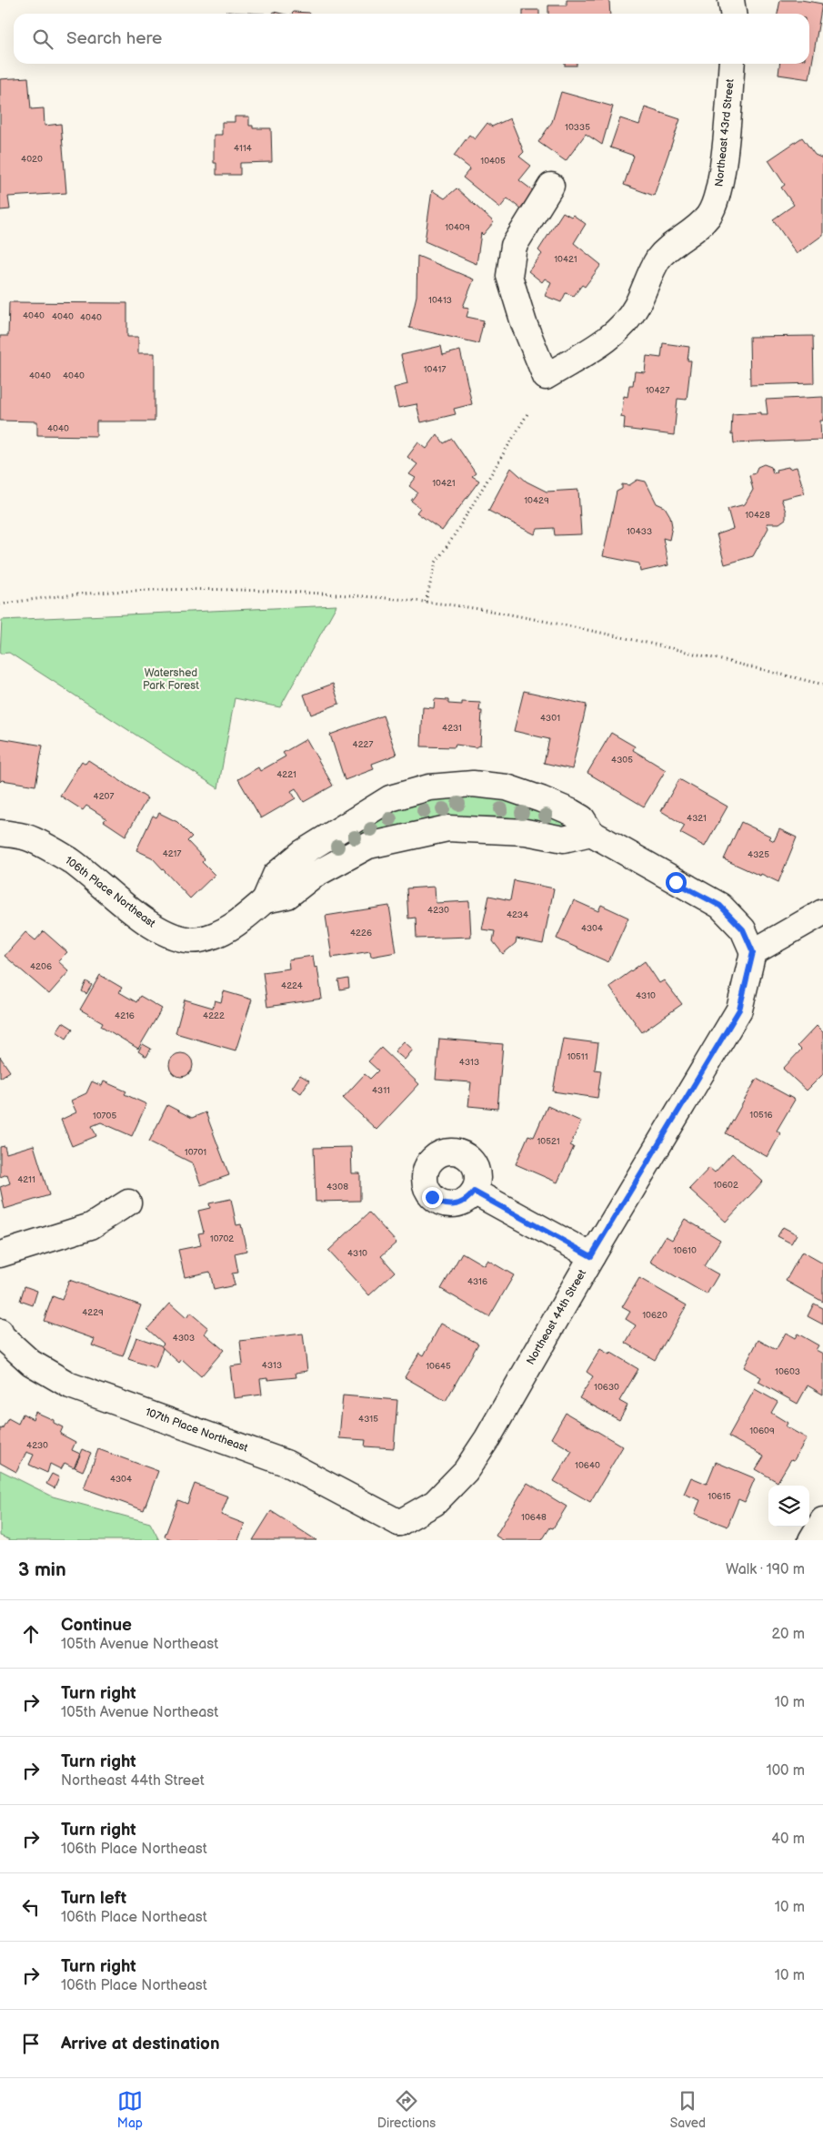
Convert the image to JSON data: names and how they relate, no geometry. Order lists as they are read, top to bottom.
{
  "streets": {
    "street": [
      "Northeast 43rd Street",
      "106th Place Northeast",
      "Northeast 44th Street",
      "107th Place Northeast"
    ]
  },
  "crossings": [
    ["Northeast 44th Street", "107th Place Northeast"]
  ],
  "parks": ["Watershed Park Forest"],
  "house_numbers": [
    "10335",
    "4114",
    "4020",
    "10405",
    "10409",
    "10421",
    "10413",
    "4040",
    "4040",
    "4040",
    "10417",
    "4040",
    "4040",
    "10427",
    "4040",
    "10421",
    "10429",
    "10428",
    "10433",
    "4301",
    "4231",
    "4227",
    "4305",
    "4221",
    "4207",
    "4321",
    "4217",
    "4325",
    "4230",
    "4234",
    "4304",
    "4226",
    "4206",
    "4224",
    "4310",
    "4216",
    "4222",
    "10511",
    "4313",
    "4311",
    "10516",
    "10705",
    "10521",
    "10701",
    "4211",
    "10602",
    "4308",
    "10702",
    "10610",
    "4310",
    "4316",
    "4229",
    "10620",
    "4303",
    "4313",
    "10645",
    "10603",
    "10630",
    "4315",
    "10609",
    "4230",
    "10640",
    "4304",
    "10615",
    "10648"
  ],
  "page": {
    "search": "Search here",
    "heading": ["3 min", "Walk · 190 m"],
    "list": [
      ["Continue", "105th Avenue Northeast", "20 m"],
      ["Turn right", "105th Avenue Northeast", "10 m"],
      ["Turn right", "Northeast 44th Street", "100 m"],
      ["Turn right", "106th Place Northeast", "40 m"],
      ["Turn left", "106th Place Northeast", "10 m"],
      ["Turn right", "106th Place Northeast", "10 m"],
      "Arrive at destination"
    ],
    "nav": ["Map", "Directions", "Saved"]
  }
}
